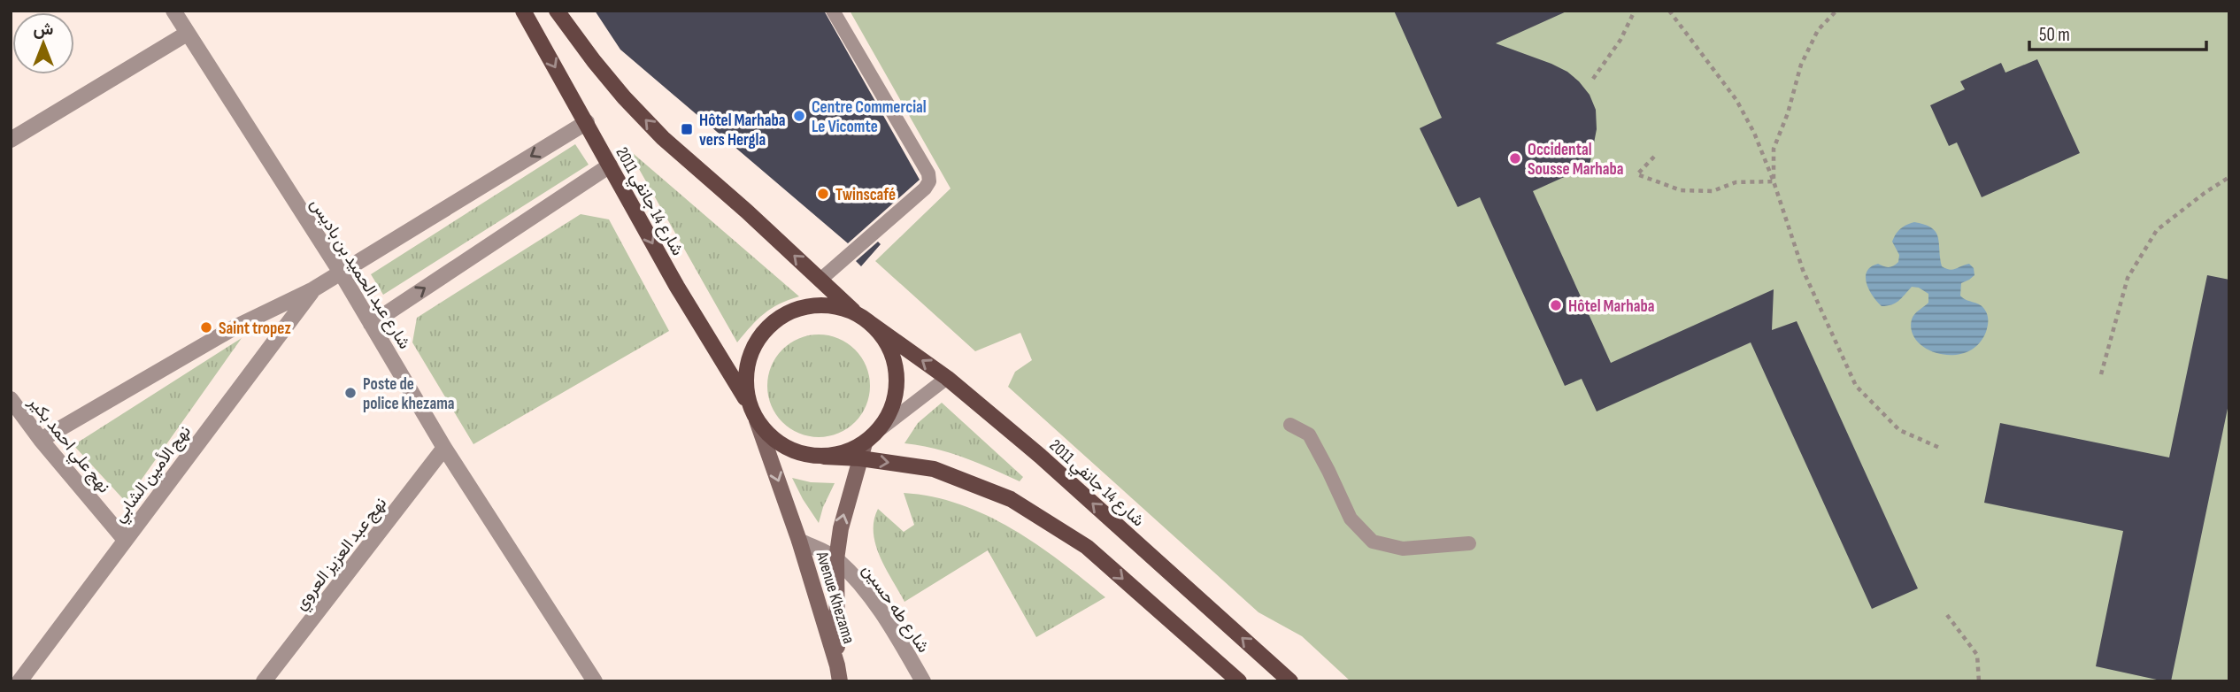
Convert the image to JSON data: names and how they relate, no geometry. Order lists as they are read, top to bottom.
{
  "streets": {
    "main road": ["شارع 14 جانفي 2011", "Avenue Khezama"],
    "street": [
      "شارع عبد الحميد بن باديس",
      "نهج علي احمد بكير",
      "نهج الأمين الشابي",
      "نهج عبد العزيز العروي",
      "شارع طه حسين"
    ]
  },
  "crossings": [
    ["شارع 14 جانفي 2011", "Avenue Khezama"],
    ["شارع عبد الحميد بن باديس", "نهج عبد العزيز العروي"],
    ["نهج علي احمد بكير", "نهج الأمين الشابي"],
    ["Avenue Khezama", "شارع طه حسين"]
  ],
  "places": {
    "other": [
      "Centre Commercial Le Vicomte",
      "Occidental Sousse Marhaba",
      "Twinscafé",
      "Hôtel Marhaba",
      "Saint tropez",
      "Poste de police khezama"
    ],
    "transit": ["Hôtel Marhaba vers Hergla"]
  },
  "scale_bar": "50 m",
  "north": "top"
}
